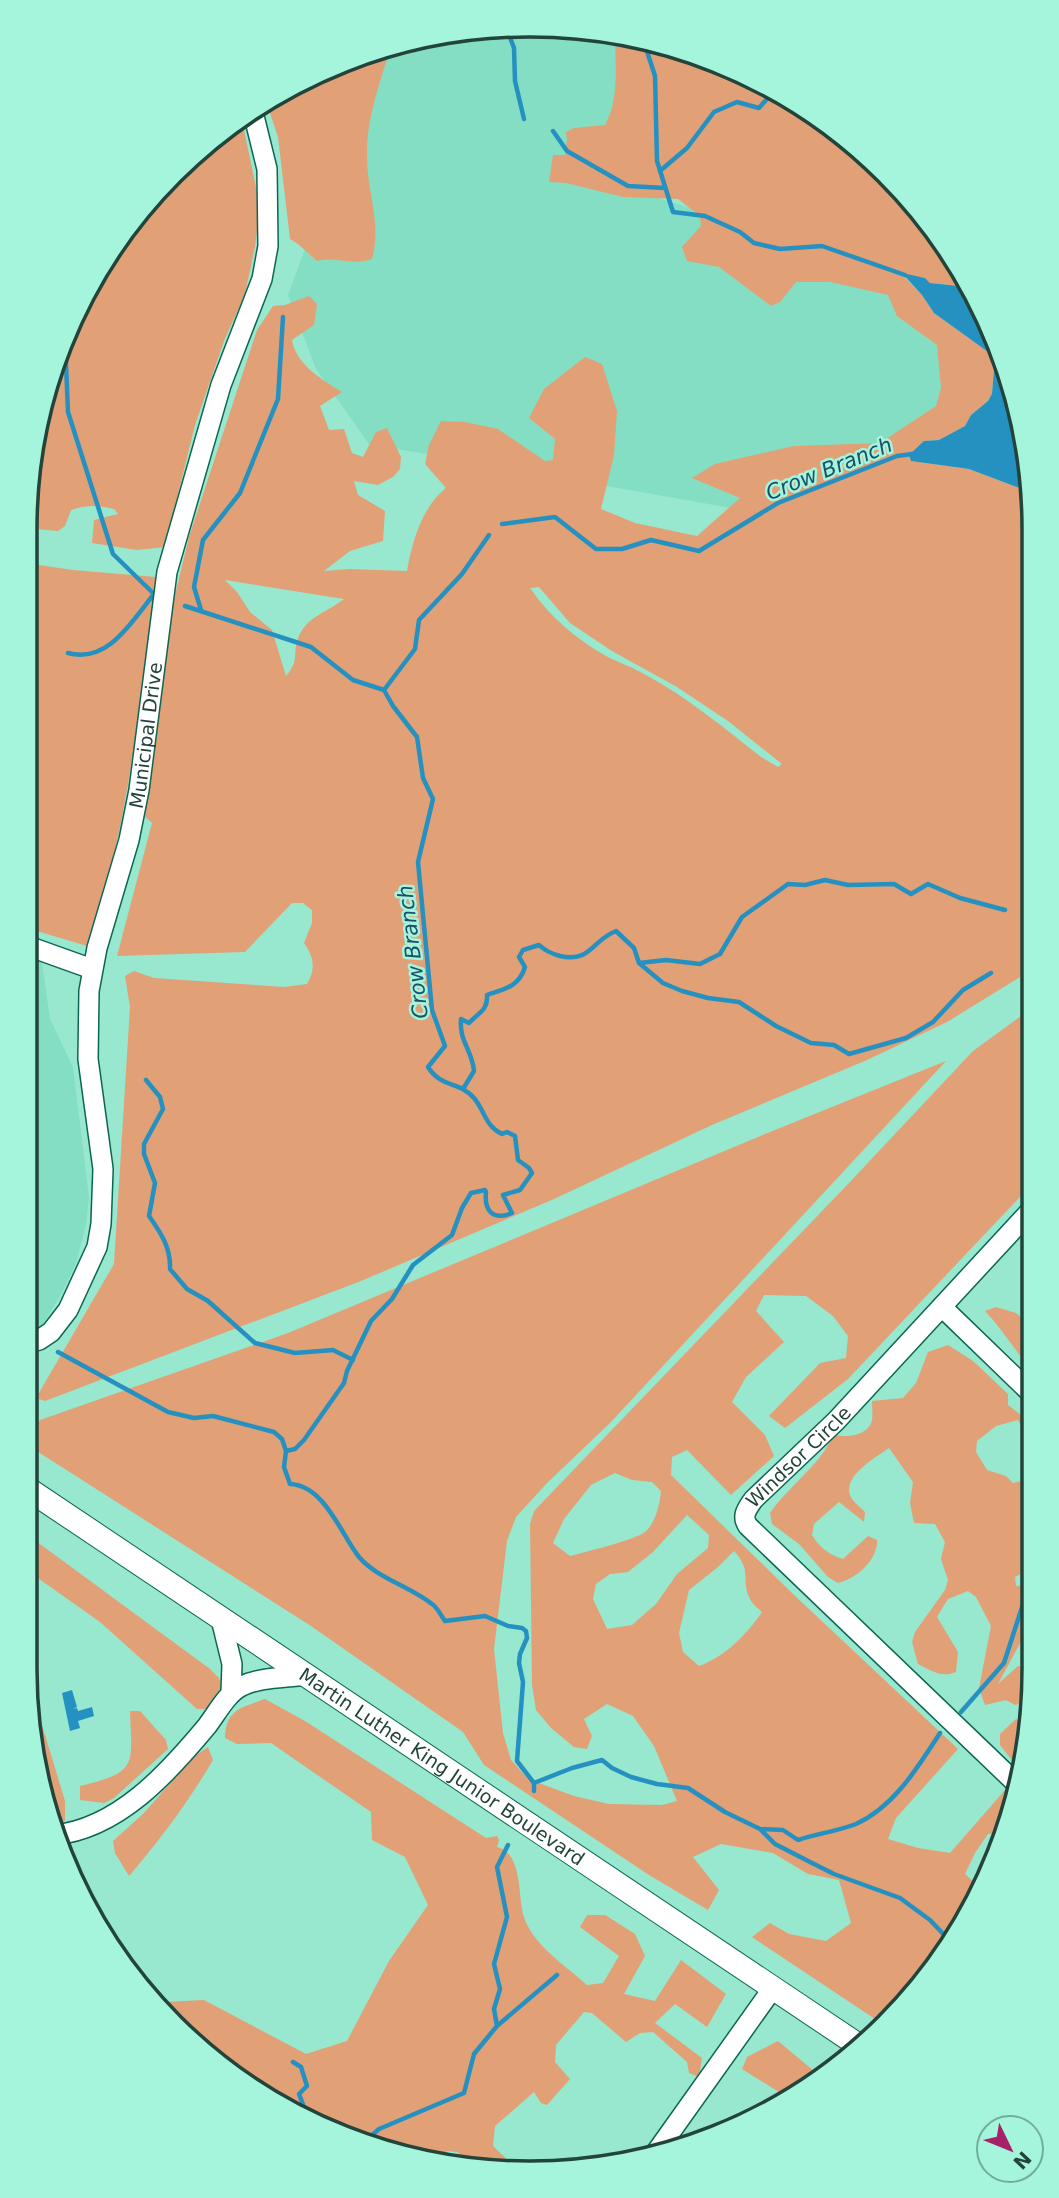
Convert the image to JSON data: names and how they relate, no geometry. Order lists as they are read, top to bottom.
{
  "streets": {
    "main road": ["Martin Luther King Junior Boulevard"],
    "street": ["Municipal Drive", "Windsor Circle"]
  },
  "water": ["Crow Branch"],
  "north": "bottom right"
}
